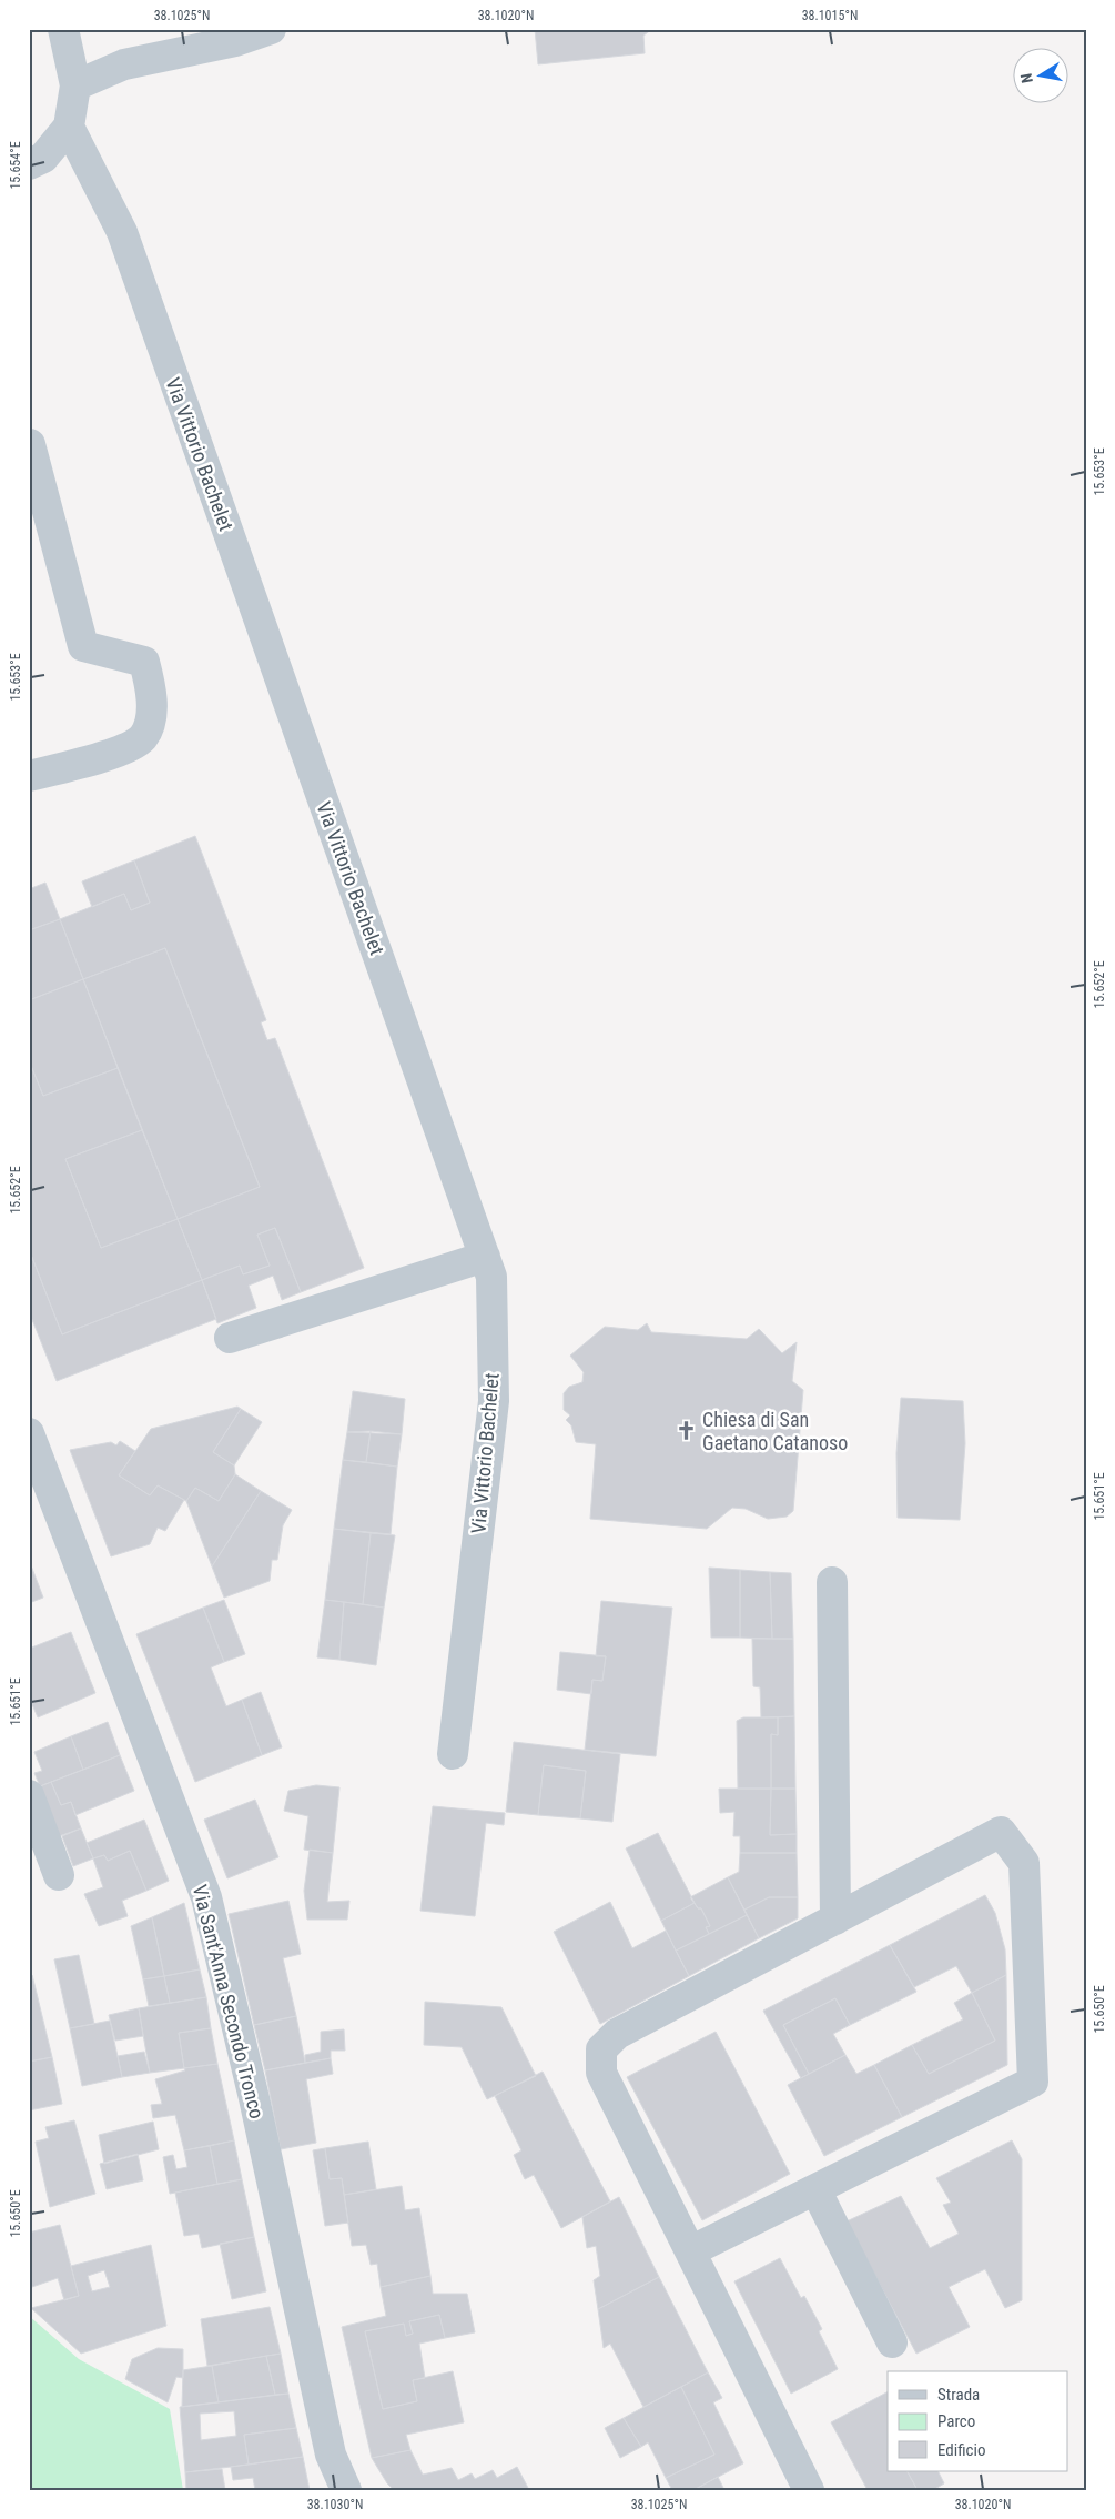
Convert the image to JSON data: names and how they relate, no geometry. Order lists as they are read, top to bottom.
{
  "streets": {
    "street": ["Via Vittorio Bachelet", "Via Sant'Anna Secondo Tronco"]
  },
  "places": {
    "church": ["Chiesa di San Gaetano Catanoso"]
  },
  "legend": ["Strada", "Parco", "Edificio"],
  "north": "left",
  "coordinates": [
    "38.1025°N",
    "38.1020°N",
    "38.1015°N",
    "15.654°E",
    "15.653°E",
    "15.652°E",
    "15.651°E",
    "15.650°E",
    "38.1030°N"
  ]
}
